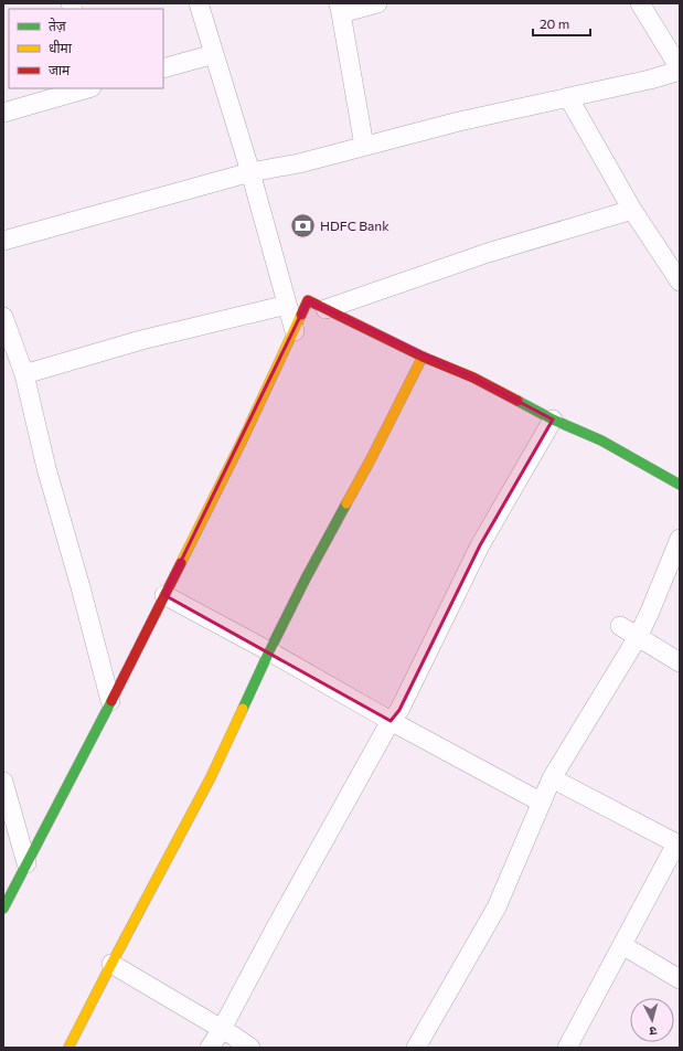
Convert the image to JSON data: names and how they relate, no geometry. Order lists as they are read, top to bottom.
{
  "places": {
    "bank": ["HDFC Bank"]
  },
  "legend": ["तेज़", "धीमा", "जाम"],
  "scale_bar": "20 m",
  "north": "bottom"
}
